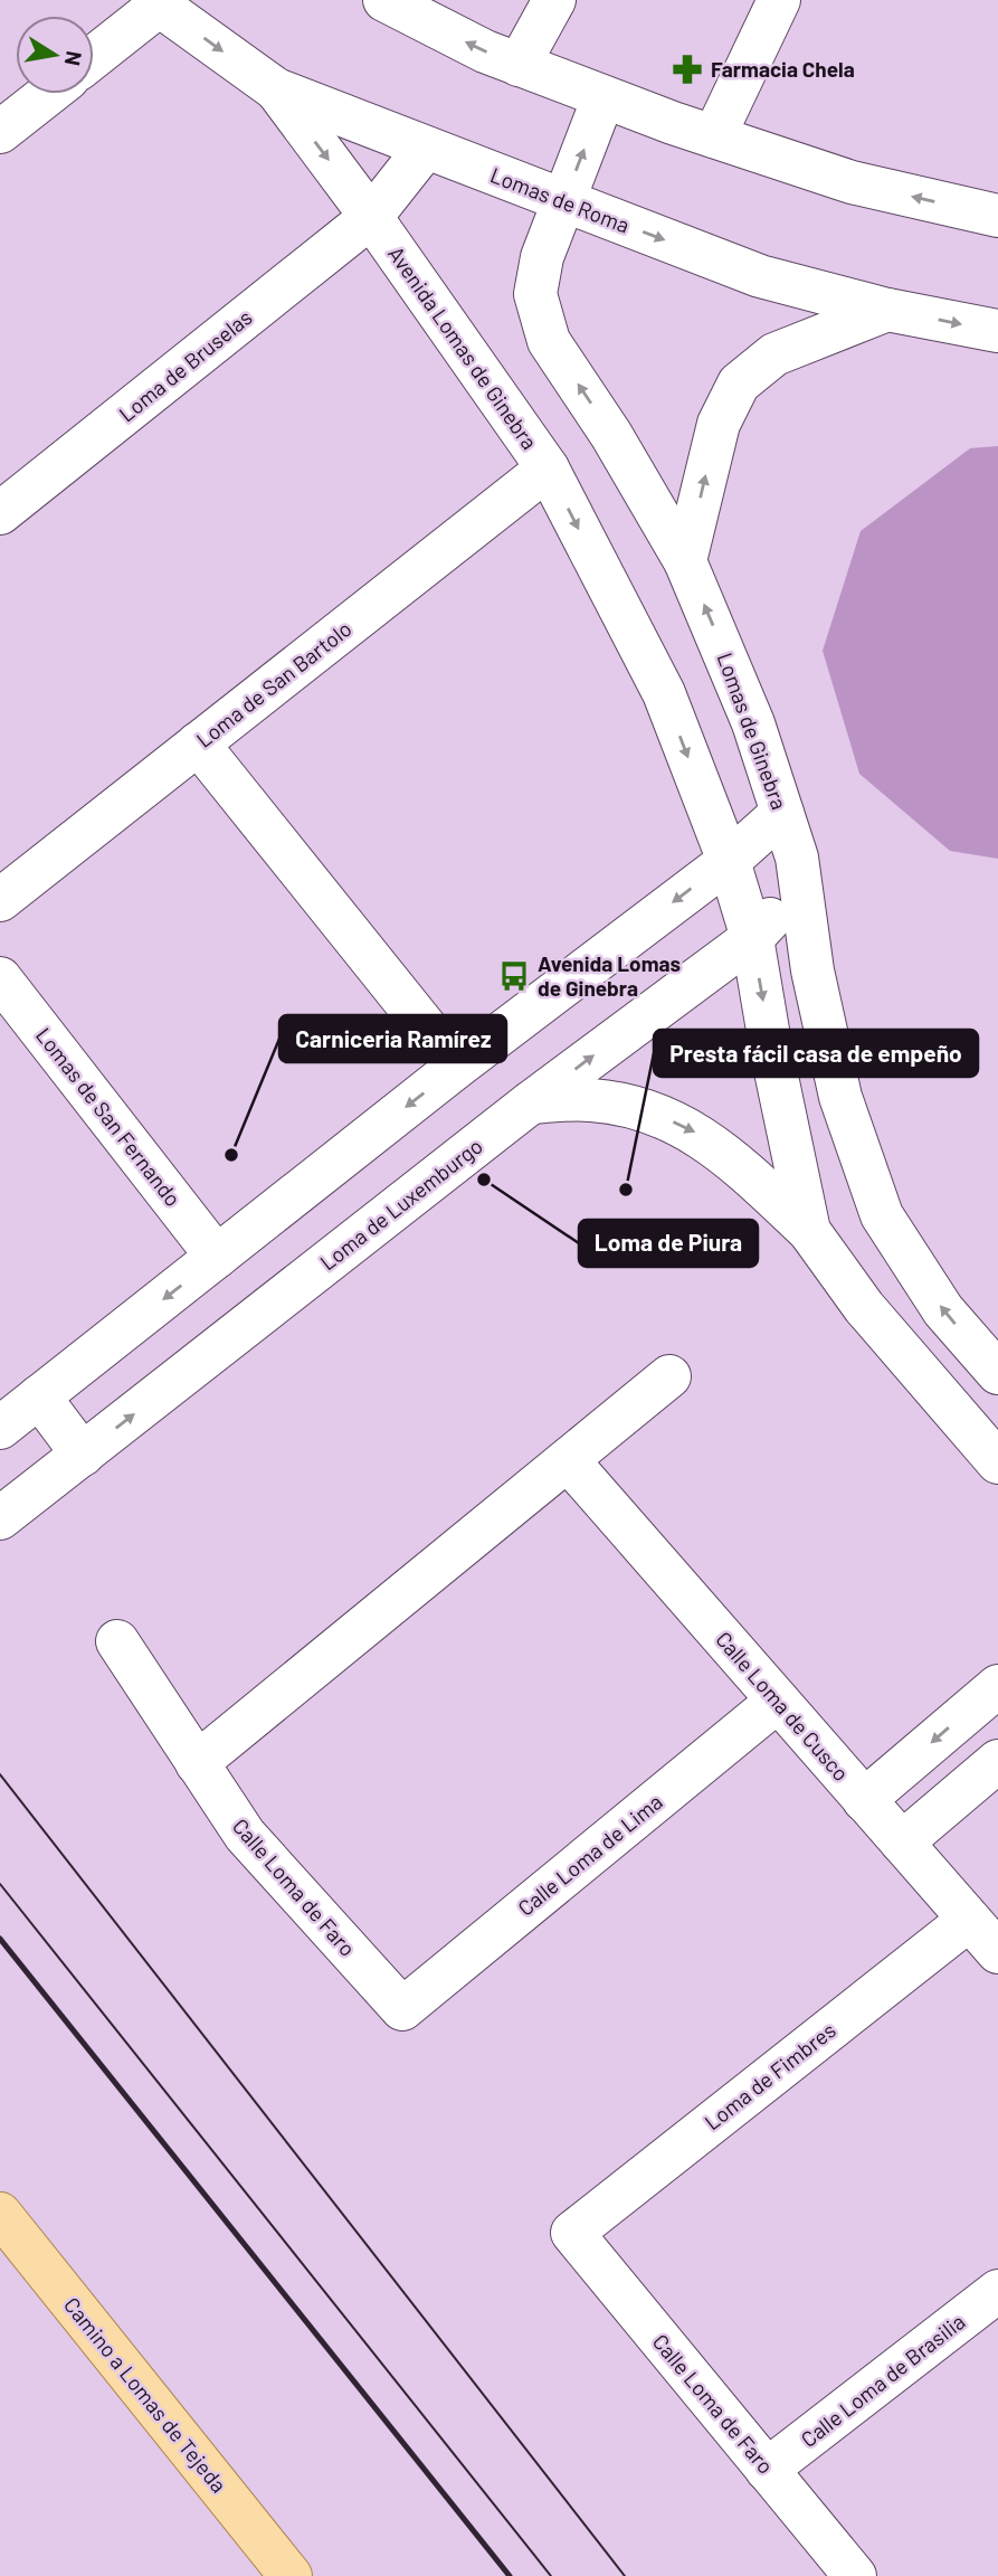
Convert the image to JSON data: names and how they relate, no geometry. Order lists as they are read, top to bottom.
{
  "streets": {
    "main road": ["Camino a Lomas de Tejeda"],
    "street": [
      "Lomas de Roma",
      "Avenida Lomas de Ginebra",
      "Loma de Bruselas",
      "Loma de San Bartolo",
      "Lomas de Ginebra",
      "Lomas de San Fernando",
      "Loma de Luxemburgo",
      "Calle Loma de Cusco",
      "Calle Loma de Lima",
      "Calle Loma de Faro",
      "Loma de Fimbres",
      "Calle Loma de Brasilia"
    ]
  },
  "crossings": [
    ["Lomas de Roma", "Avenida Lomas de Ginebra"],
    ["Lomas de Roma", "Loma de Bruselas"],
    ["Lomas de Roma", "Lomas de Ginebra"],
    ["Avenida Lomas de Ginebra", "Loma de Bruselas"],
    ["Avenida Lomas de Ginebra", "Loma de San Bartolo"],
    ["Avenida Lomas de Ginebra", "Loma de Luxemburgo"],
    ["Lomas de Ginebra", "Loma de Luxemburgo"],
    ["Calle Loma de Cusco", "Calle Loma de Lima"],
    ["Calle Loma de Cusco", "Loma de Fimbres"],
    ["Calle Loma de Lima", "Calle Loma de Faro"],
    ["Calle Loma de Faro", "Loma de Fimbres"],
    ["Calle Loma de Faro", "Calle Loma de Brasilia"]
  ],
  "one_way": ["Avenida Lomas de Ginebra", "Lomas de Ginebra"],
  "places": {
    "pharmacy": ["Farmacia Chela"],
    "bus stop": ["Avenida Lomas de Ginebra"],
    "other": ["Carniceria Ramírez", "Loma de Piura", "Presta fácil casa de empeño"]
  },
  "north": "right"
}
